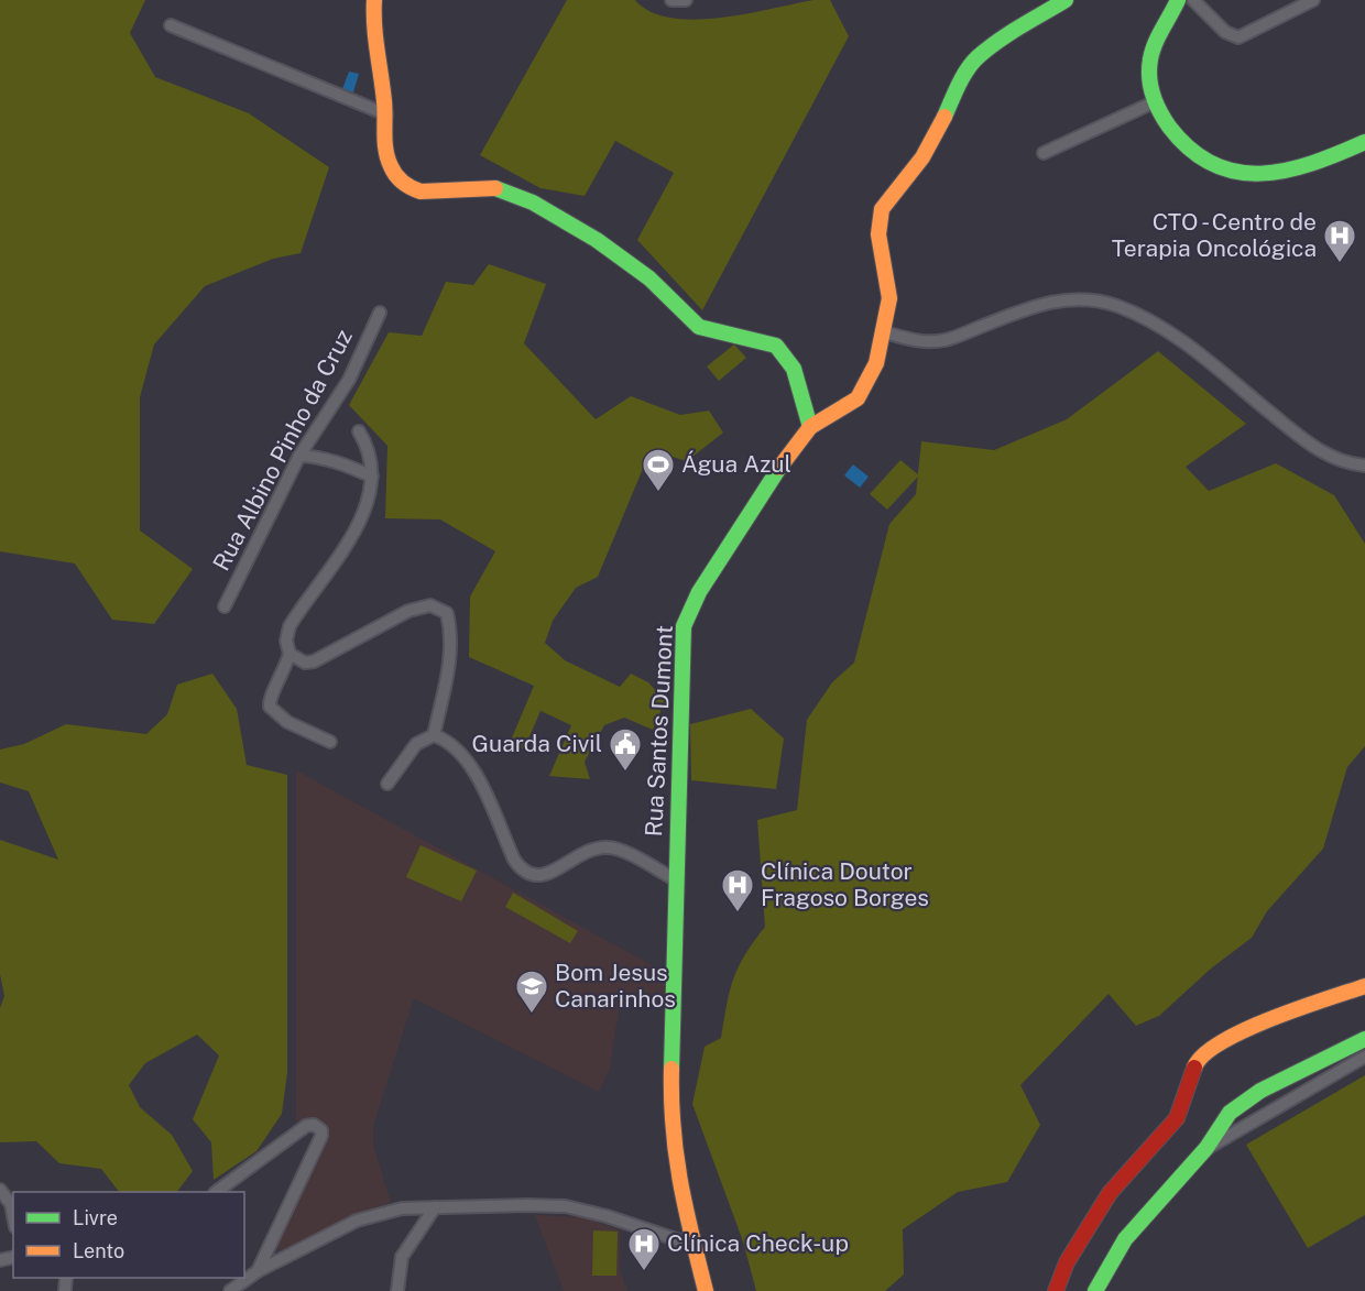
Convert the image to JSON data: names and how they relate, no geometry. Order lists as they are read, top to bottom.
{
  "streets": {
    "main road": ["Rua Santos Dumont"],
    "street": ["Rua Albino Pinho da Cruz"]
  },
  "places": {
    "hospital": ["CTO - Centro de Terapia Oncológica", "Clínica Doutor Fragoso Borges", "Clínica Check-up"],
    "sports": ["Água Azul"],
    "public building": ["Guarda Civil"],
    "school or university": ["Bom Jesus Canarinhos"]
  },
  "legend": ["Livre", "Lento"]
}
